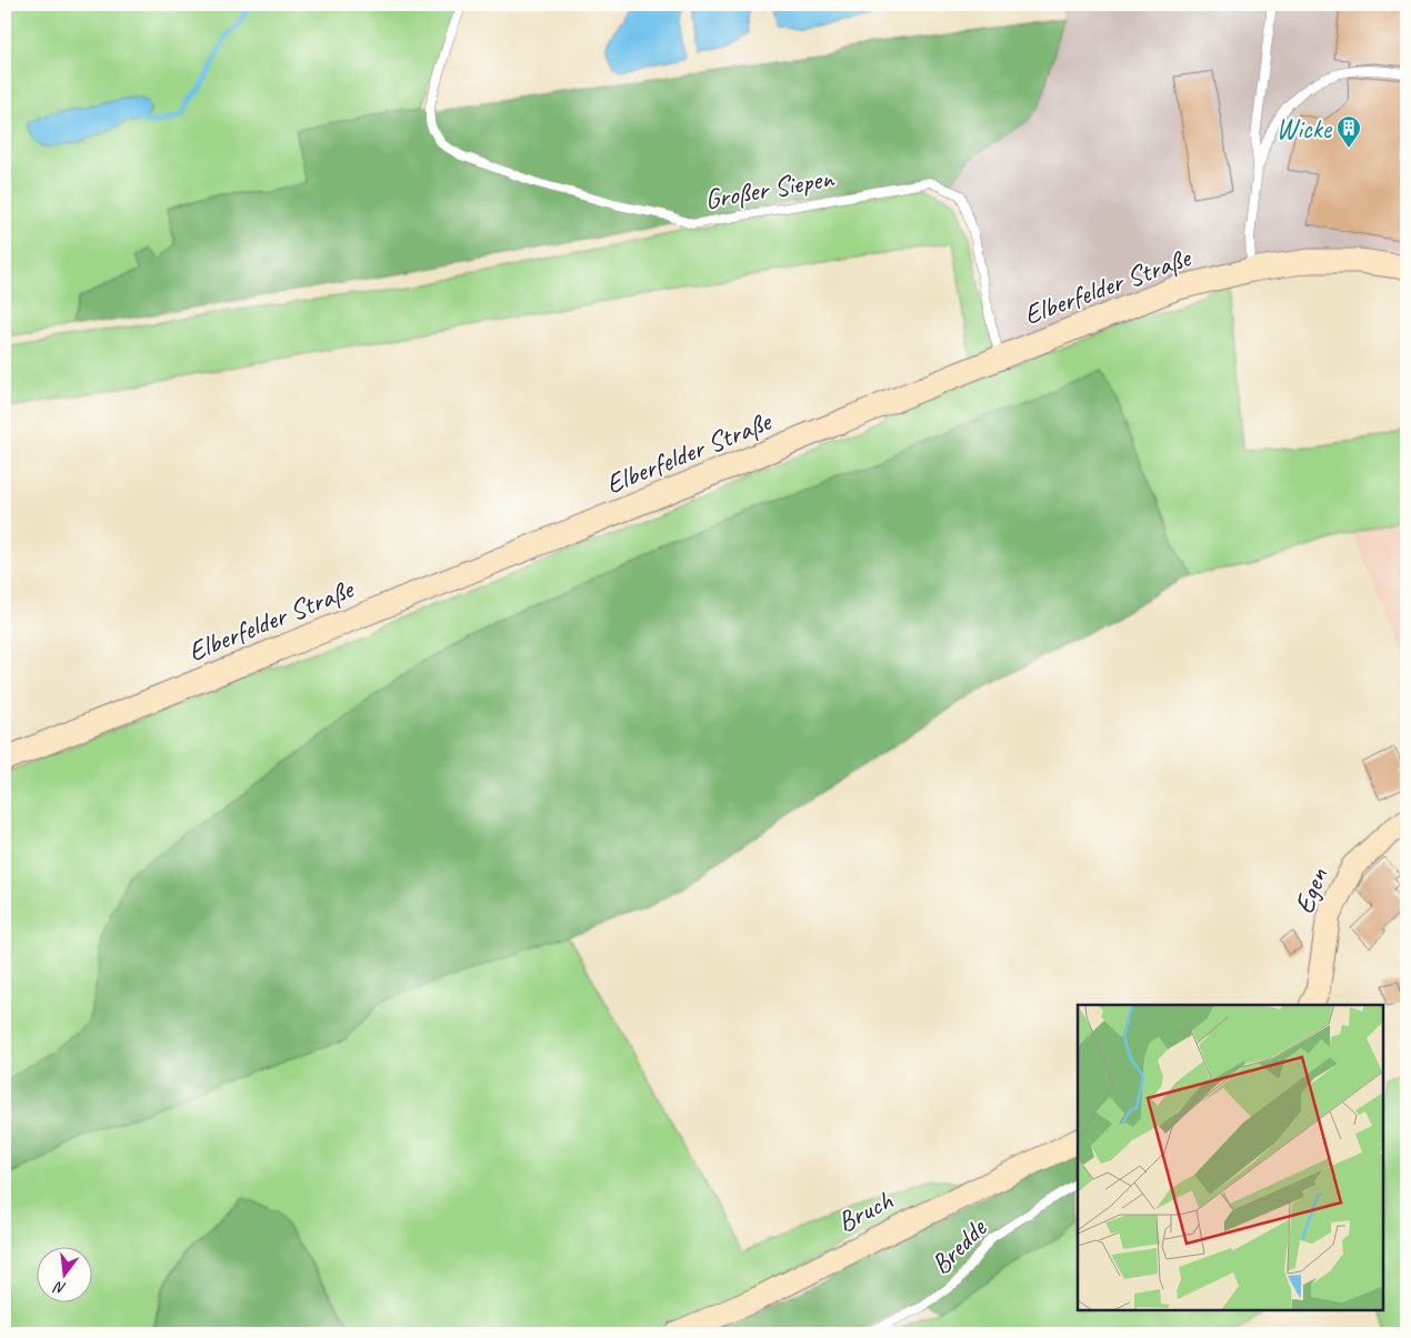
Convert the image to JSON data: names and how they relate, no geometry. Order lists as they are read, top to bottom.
{
  "streets": {
    "main road": ["Elberfelder Straße", "Egen", "Bruch"],
    "lane": ["Großer Siepen", "Bredde"]
  },
  "crossings": [
    ["Großer Siepen", "Elberfelder Straße"]
  ],
  "places": {
    "building": ["Wicke"]
  },
  "north": "bottom"
}
